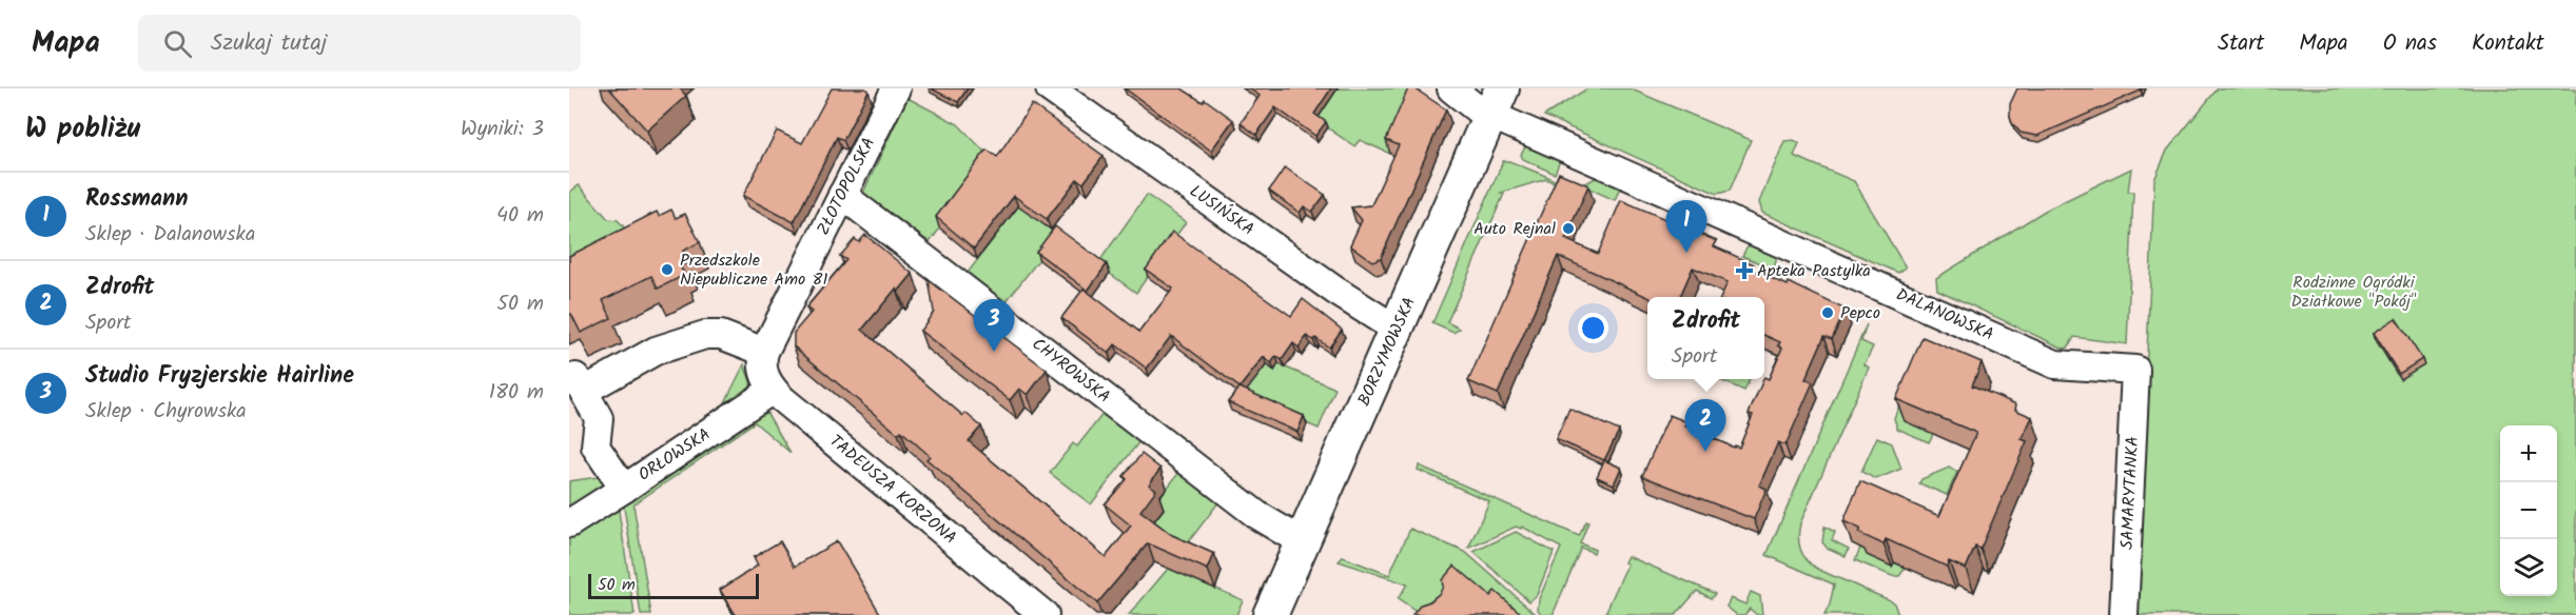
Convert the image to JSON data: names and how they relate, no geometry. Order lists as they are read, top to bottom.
{
  "streets": {
    "street": [
      "ZŁOTOPOLSKA",
      "LUSIŃSKA",
      "DALANOWSKA",
      "BORZYMOWSKA",
      "CHYROWSKA",
      "ORŁOWSKA",
      "TADEUSZA KORZONA",
      "SAMARYTANKA"
    ]
  },
  "crossings": [
    ["ZŁOTOPOLSKA", "CHYROWSKA"],
    ["LUSIŃSKA", "BORZYMOWSKA"],
    ["DALANOWSKA", "BORZYMOWSKA"],
    ["DALANOWSKA", "SAMARYTANKA"],
    ["BORZYMOWSKA", "CHYROWSKA"],
    ["ORŁOWSKA", "TADEUSZA KORZONA"]
  ],
  "parks": ["Rodzinne Ogródki Działkowe \"Pokój\""],
  "places": {
    "other": ["Auto Rejnal", "Przedszkole Niepubliczne Amo 81", "Pepco"],
    "health": ["Apteka Pastylka"]
  },
  "scale_bar": "50 m",
  "page": {
    "header": "Mapa",
    "search": "Szukaj tutaj",
    "nav": [
      "Start",
      "Mapa",
      "O nas",
      "Kontakt"
    ],
    "heading": ["W pobliżu", "Wyniki: 3"],
    "list": [
      {
        "mark": "1",
        "name": "Rossmann",
        "note": "Sklep · Dalanowska",
        "value": "40 m"
      },
      {
        "mark": "2",
        "name": "Zdrofit",
        "note": "Sport",
        "value": "50 m"
      },
      {
        "mark": "3",
        "name": "Studio Fryzjerskie Hairline",
        "note": "Sklep · Chyrowska",
        "value": "180 m"
      }
    ],
    "pins": ["1", "3", "2"],
    "popup": ["Zdrofit", "Sport"],
    "map_buttons": ["+", "−"],
    "scale": "50 m"
  }
}
